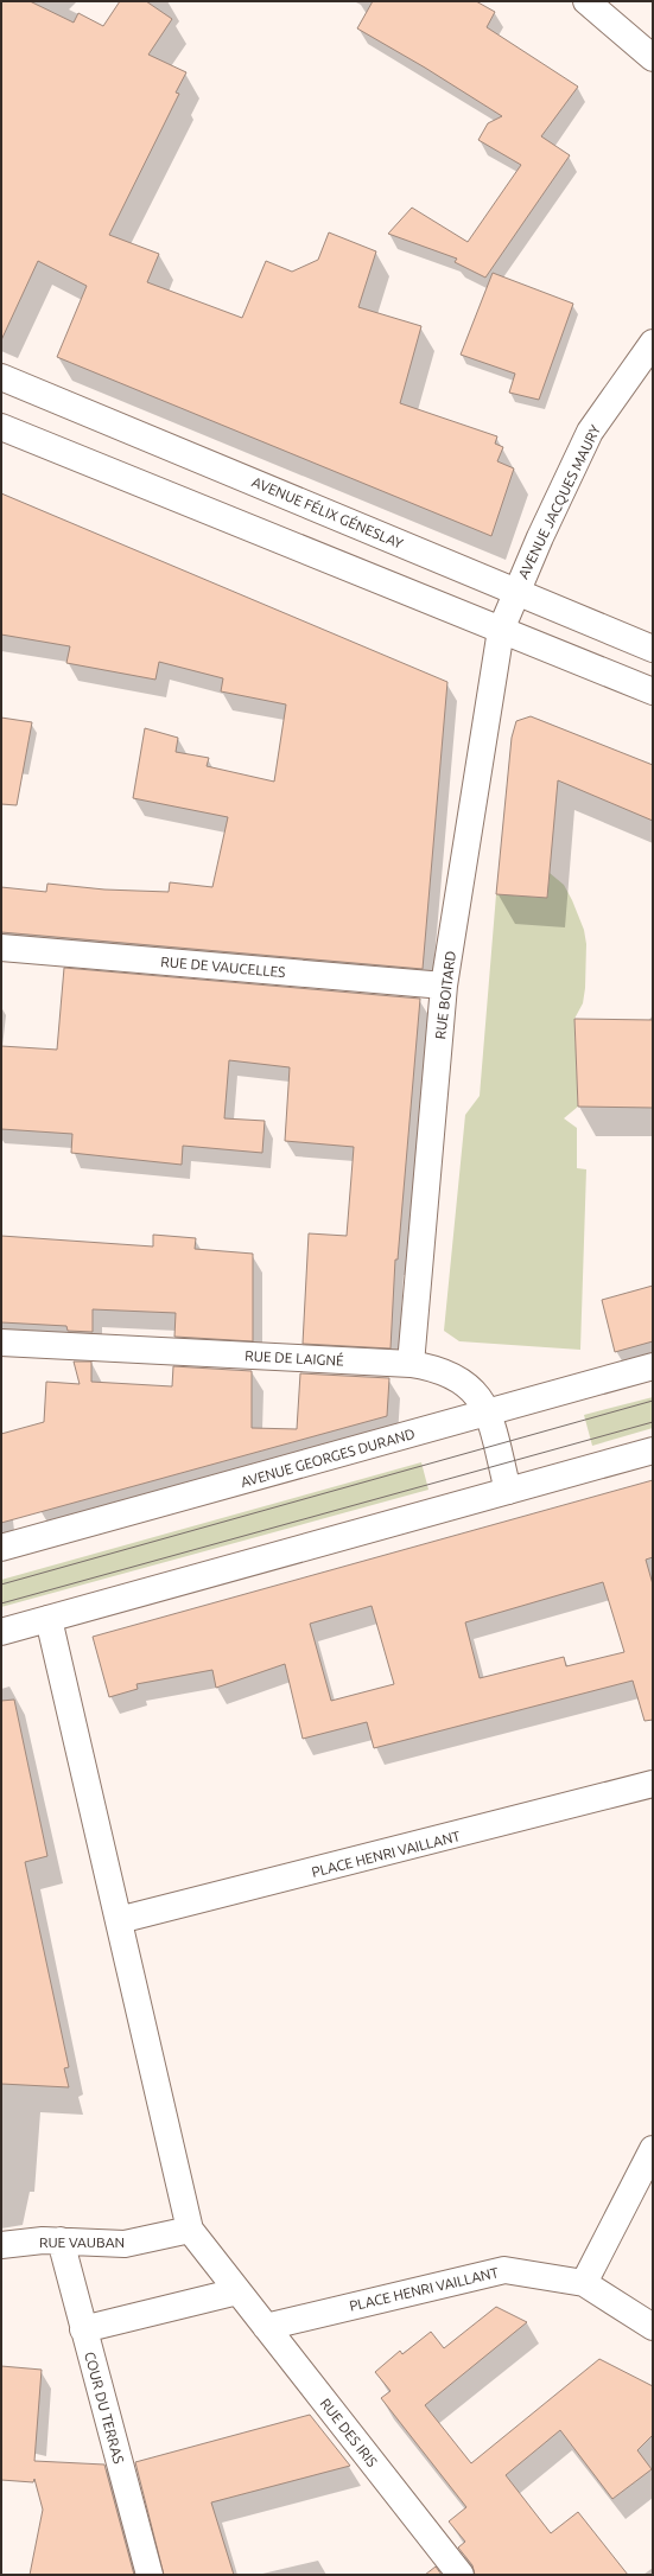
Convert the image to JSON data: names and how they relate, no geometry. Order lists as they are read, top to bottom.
{
  "streets": {
    "street": [
      "AVENUE JACQUES MAURY",
      "AVENUE FÉLIX GÉNESLAY",
      "RUE DE VAUCELLES",
      "RUE BOITARD",
      "RUE DE LAIGNÉ",
      "AVENUE GEORGES DURAND",
      "PLACE HENRI VAILLANT",
      "RUE VAUBAN",
      "COUR DU TERRAS",
      "RUE DES IRIS"
    ]
  },
  "crossings": [
    ["AVENUE JACQUES MAURY", "AVENUE FÉLIX GÉNESLAY"],
    ["AVENUE JACQUES MAURY", "RUE BOITARD"],
    ["RUE DE VAUCELLES", "RUE BOITARD"],
    ["RUE BOITARD", "RUE DE LAIGNÉ"],
    ["RUE DE LAIGNÉ", "AVENUE GEORGES DURAND"],
    ["PLACE HENRI VAILLANT", "RUE DES IRIS"],
    ["RUE VAUBAN", "COUR DU TERRAS"],
    ["RUE VAUBAN", "RUE DES IRIS"]
  ]
}
